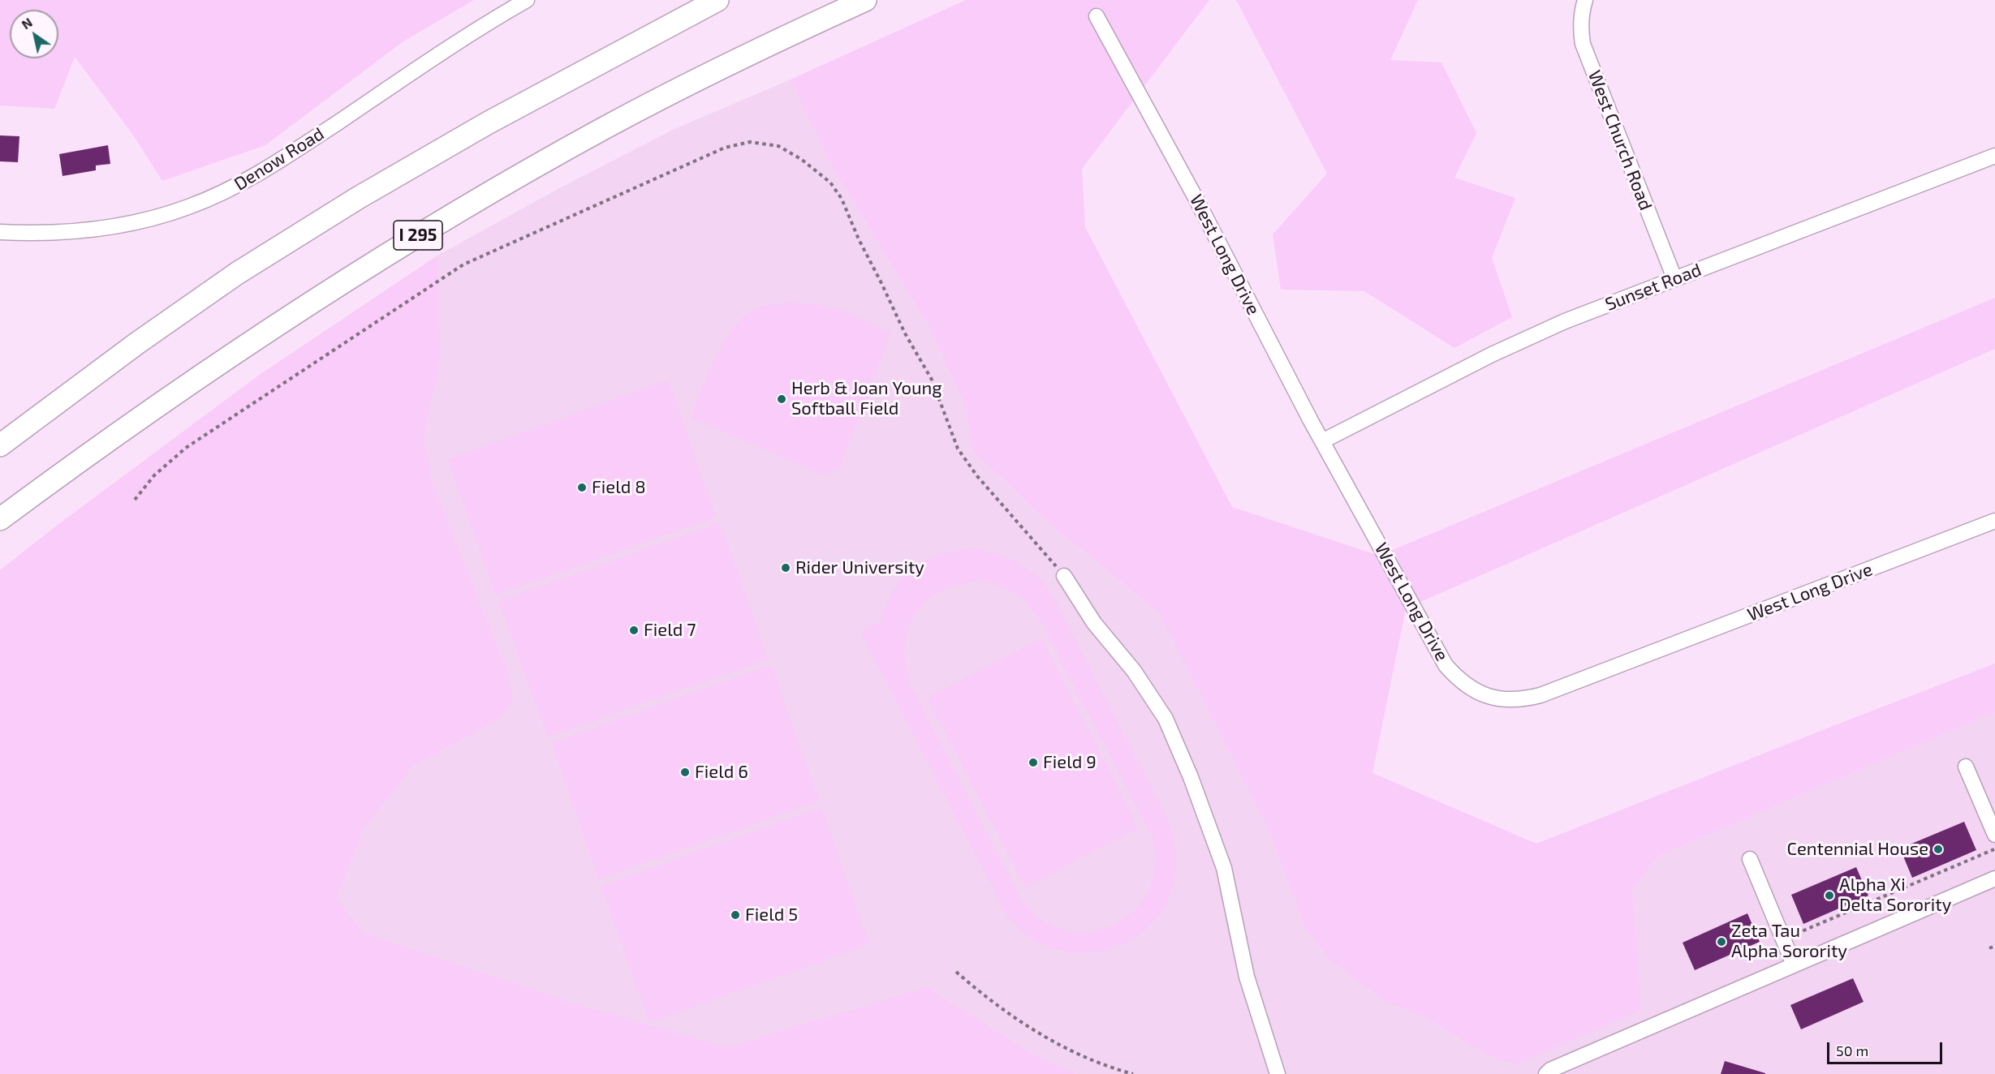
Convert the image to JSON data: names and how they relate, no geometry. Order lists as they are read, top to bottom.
{
  "streets": {
    "highway": ["I 295"],
    "street": [
      "West Church Road",
      "Denow Road",
      "West Long Drive",
      "Sunset Road"
    ]
  },
  "crossings": [
    ["West Church Road", "Sunset Road"],
    ["West Long Drive", "Sunset Road"]
  ],
  "places": [
    "Herb & Joan Young Softball Field",
    "Field 8",
    "Rider University",
    "Field 7",
    "Field 9",
    "Field 6",
    "Centennial House",
    "Alpha Xi Delta Sorority",
    "Field 5",
    "Zeta Tau Alpha Sorority"
  ],
  "scale_bar": "50 m",
  "north": "top left"
}
